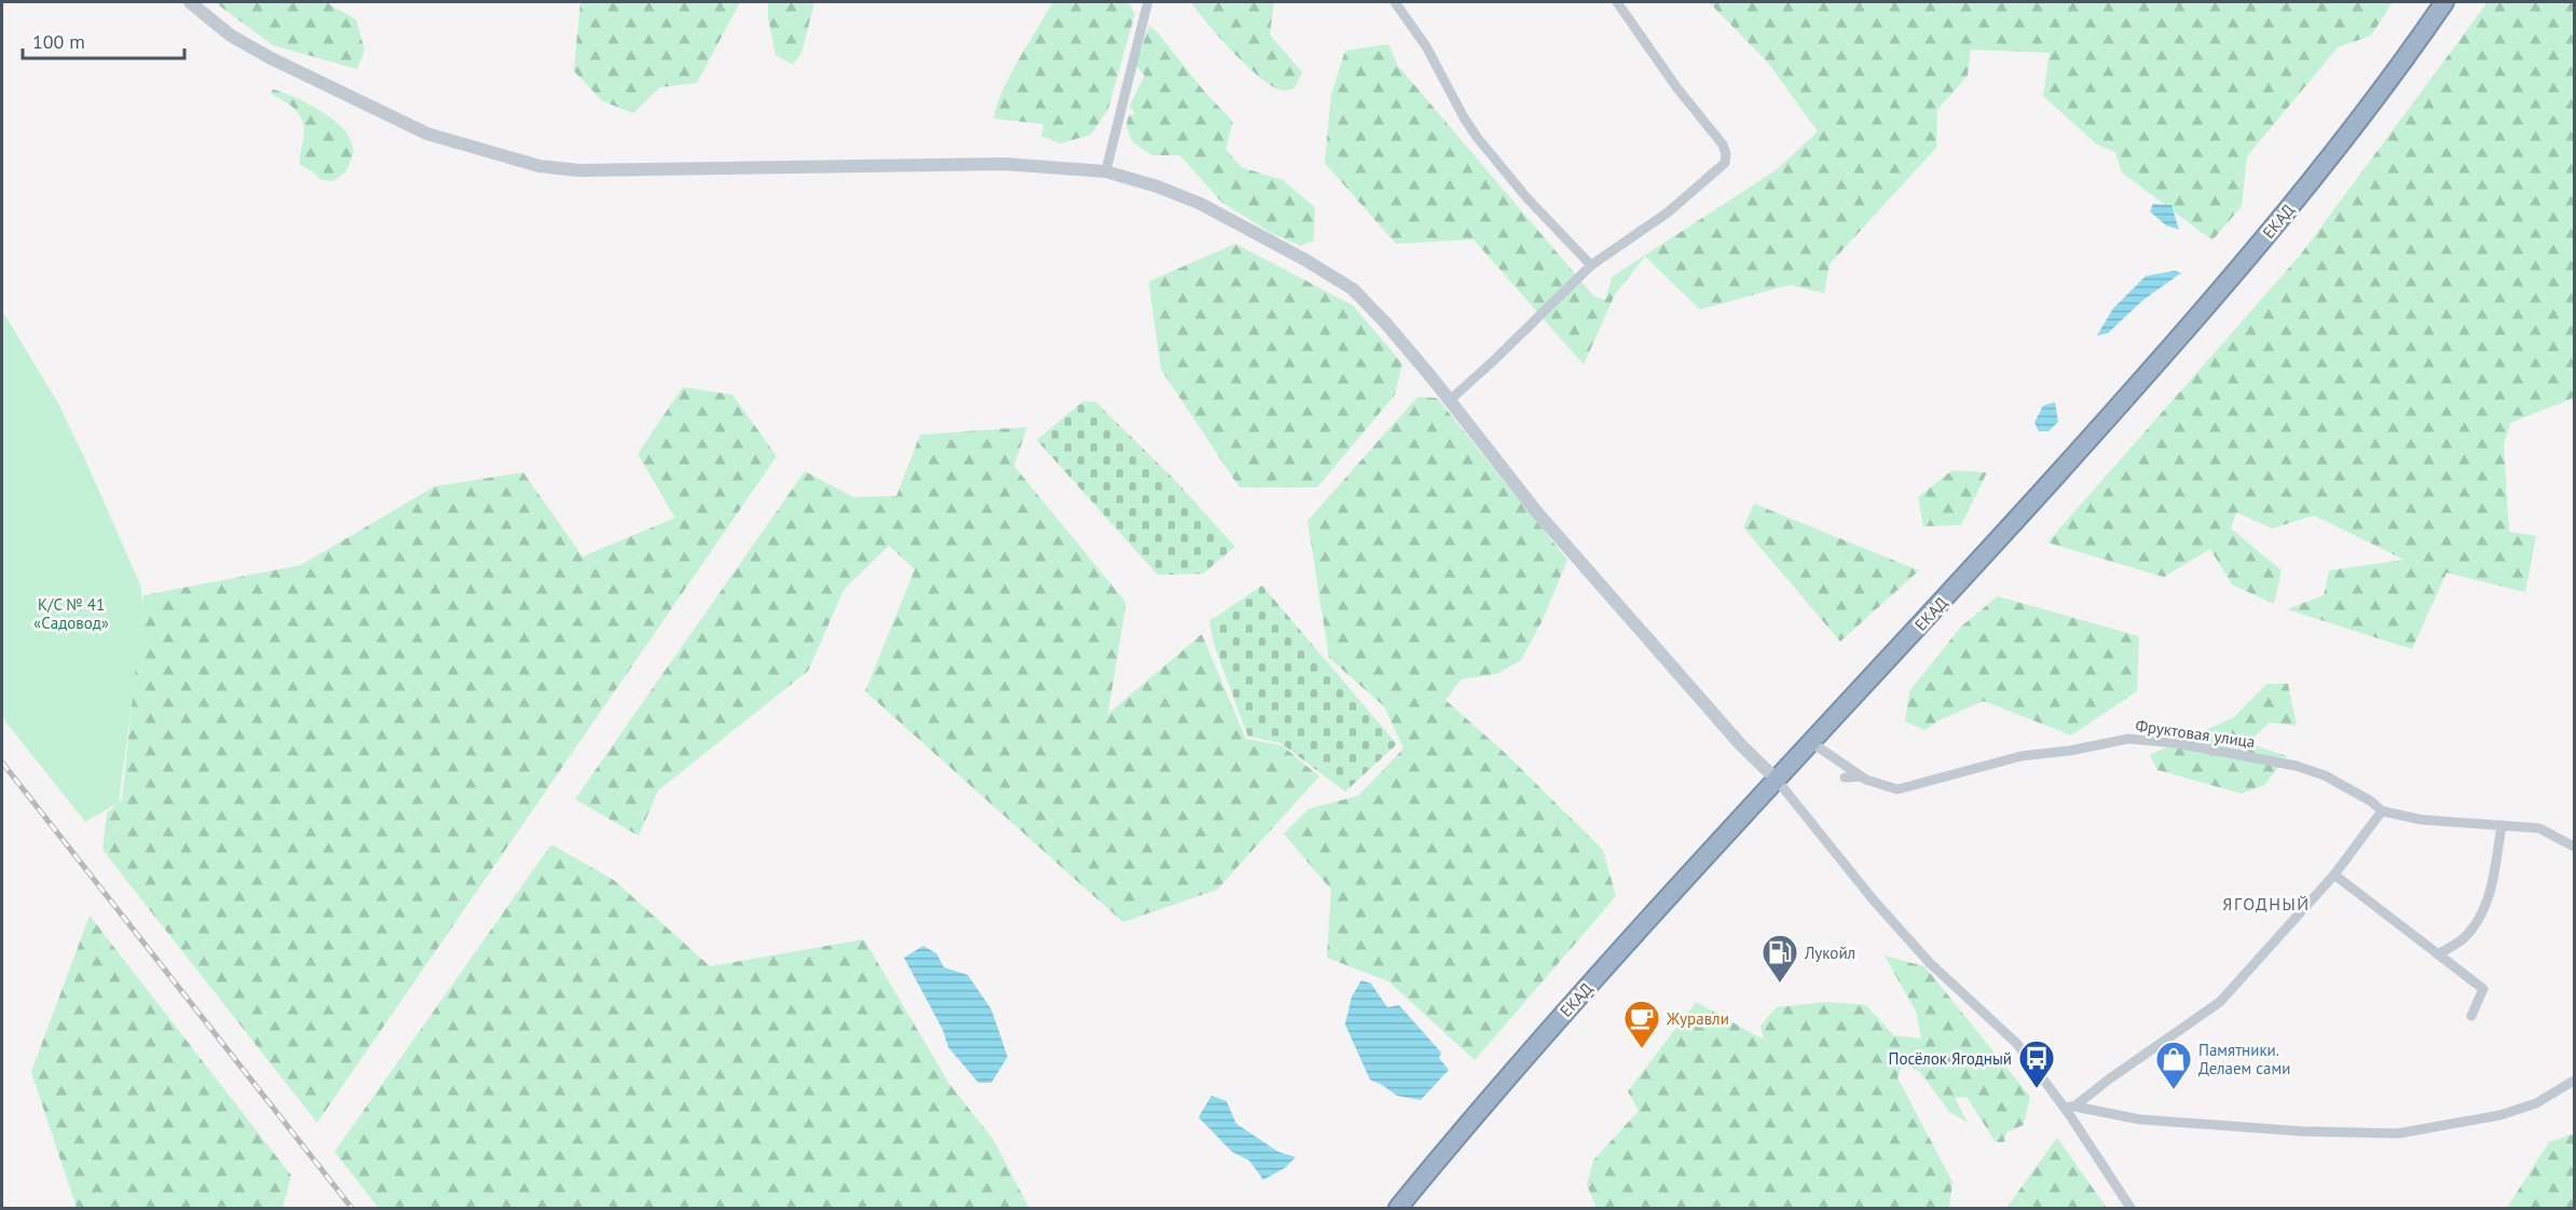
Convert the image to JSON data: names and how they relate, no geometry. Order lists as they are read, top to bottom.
{
  "streets": {
    "highway": ["ЕКАД"],
    "street": ["Фруктовая улица"]
  },
  "crossings": [
    ["ЕКАД", "Фруктовая улица"]
  ],
  "districts": ["ЯГОДНЫЙ"],
  "parks": ["К/С № 41 «Садовод»"],
  "places": {
    "fuel station": ["Лукойл"],
    "cafe": ["Журавли"],
    "bus stop": ["Посёлок Ягодный"],
    "shop": ["Памятники. Делаем сами"]
  },
  "scale_bar": "100 m"
}
